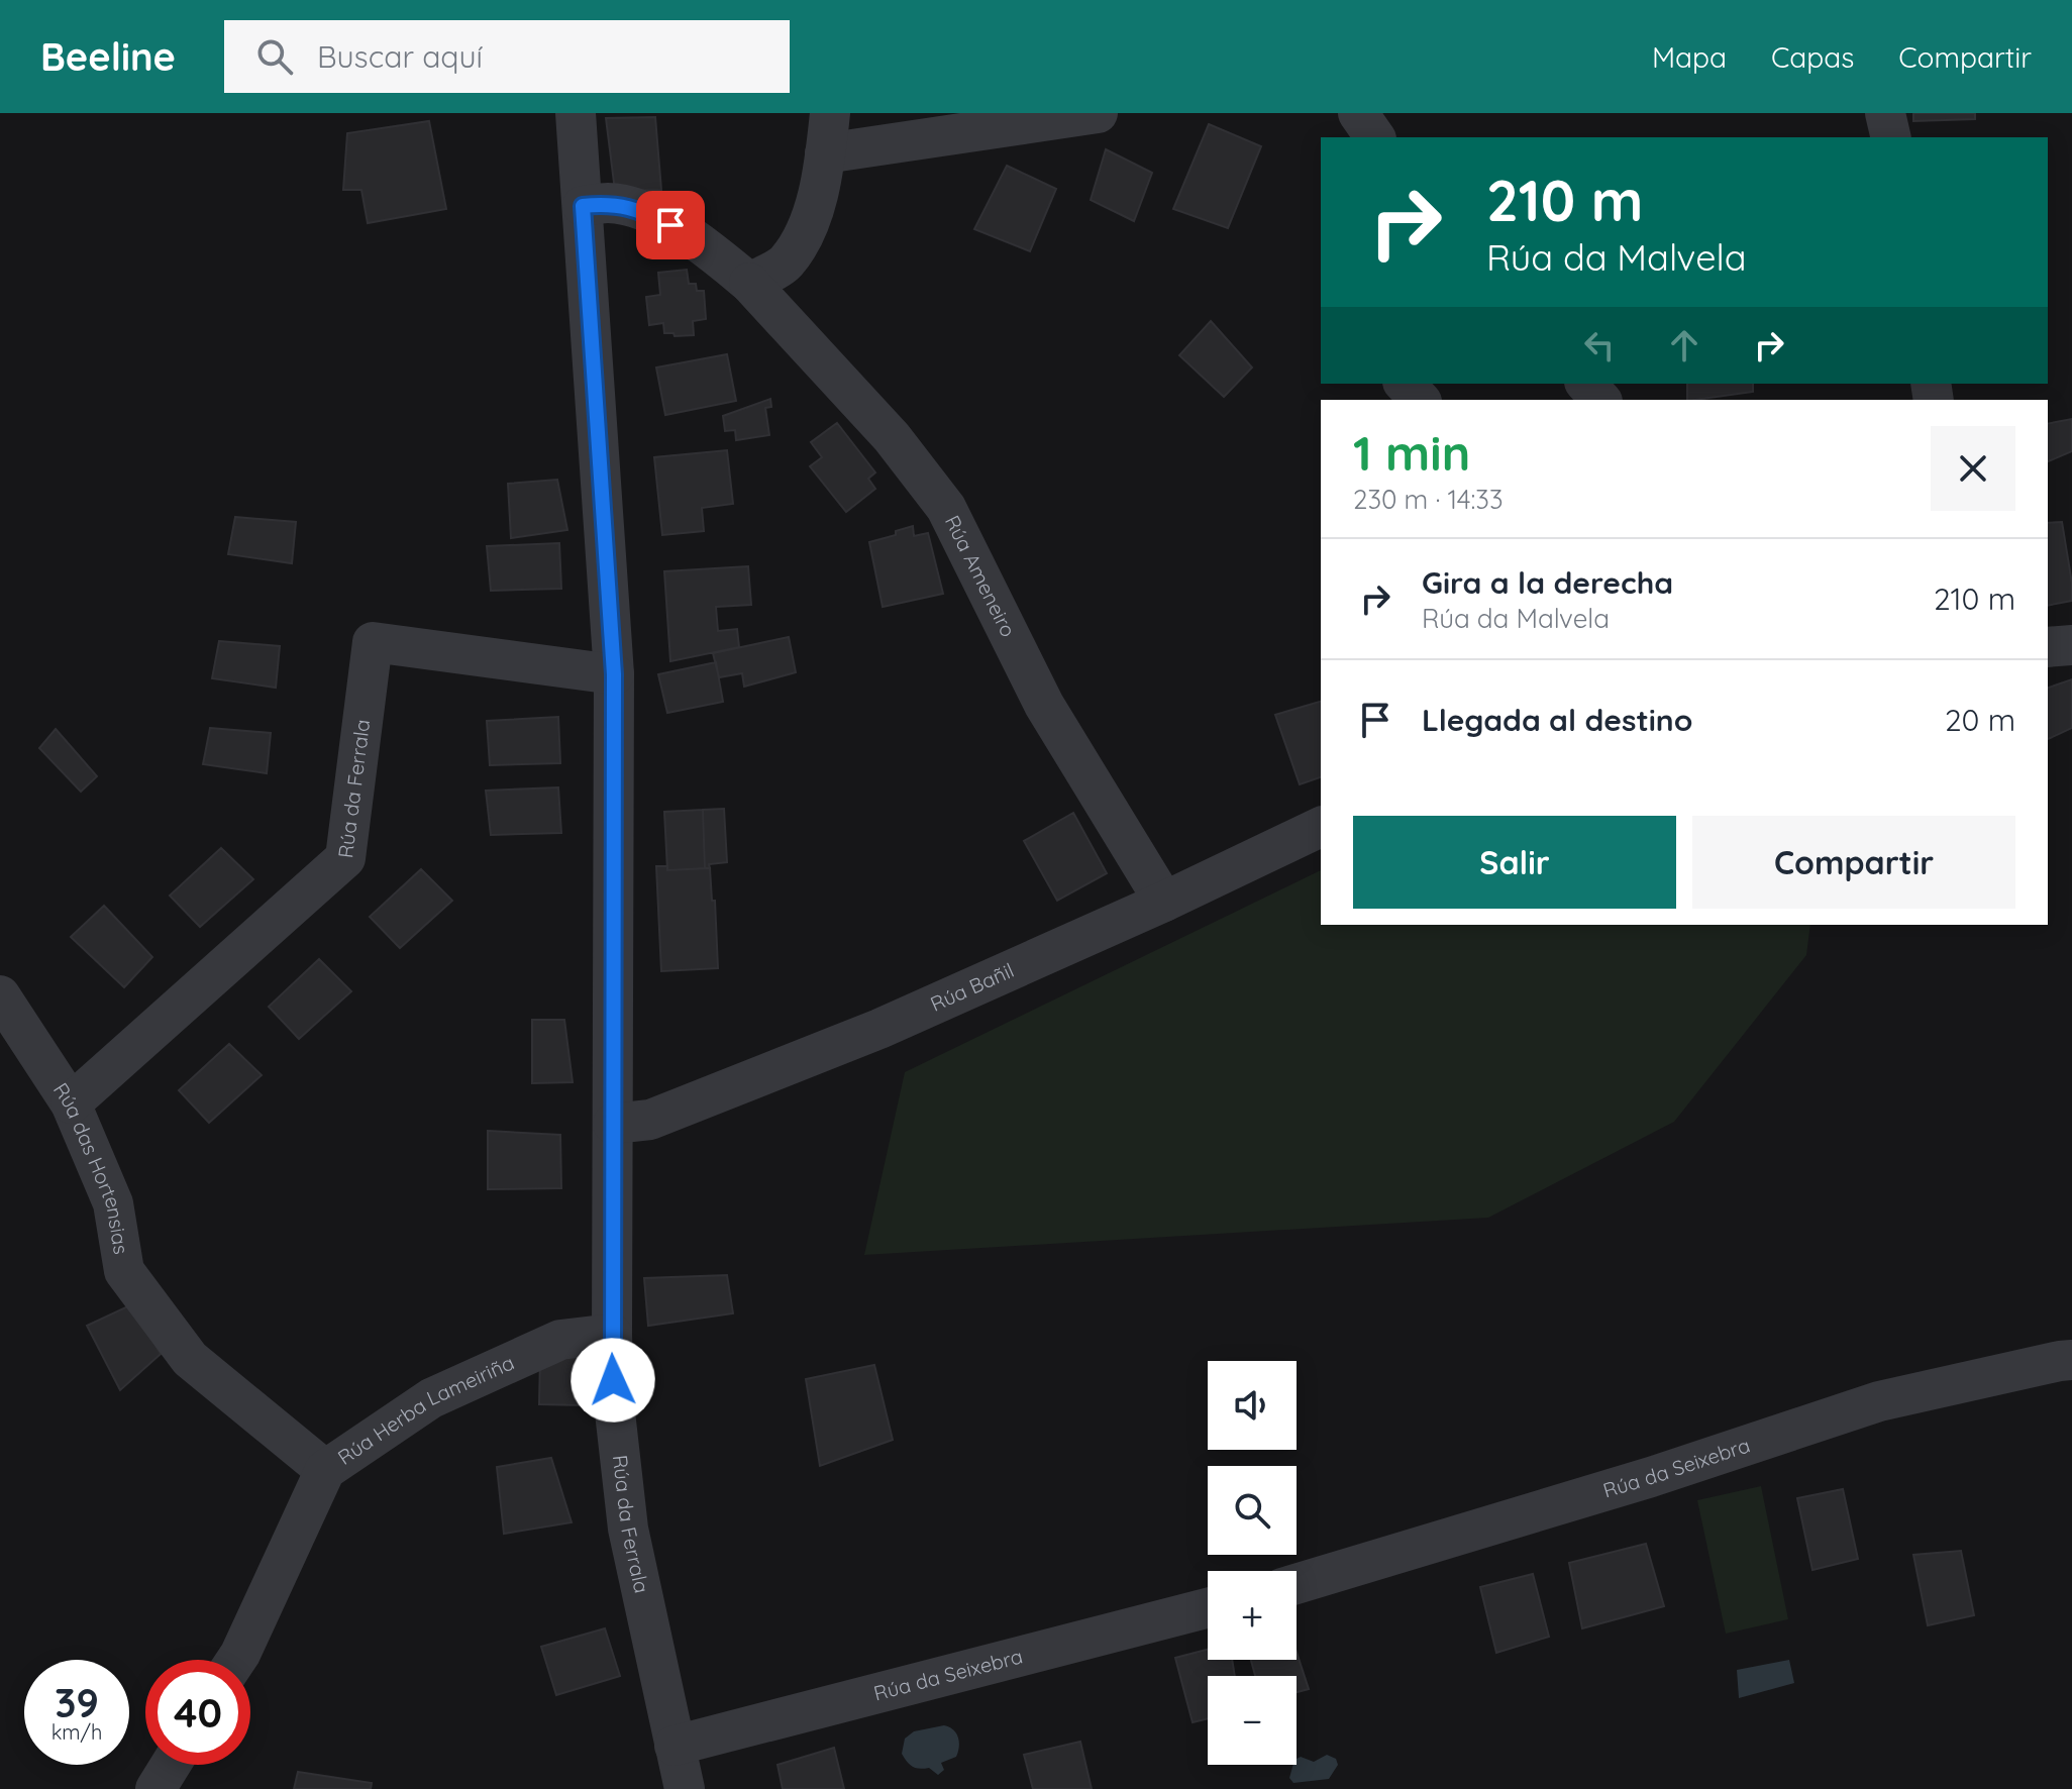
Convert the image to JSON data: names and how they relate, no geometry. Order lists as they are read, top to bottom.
{
  "streets": {
    "street": [
      "Rúa Ameneiro",
      "Rúa da Ferrala",
      "Rúa Bañil",
      "Rúa das Hortensias",
      "Rúa Herba Lameiriña",
      "Rúa da Seixebra"
    ]
  },
  "crossings": [
    ["Rúa Ameneiro", "Rúa da Ferrala"],
    ["Rúa Ameneiro", "Rúa Bañil"],
    ["Rúa da Ferrala", "Rúa Bañil"],
    ["Rúa da Ferrala", "Rúa das Hortensias"],
    ["Rúa da Ferrala", "Rúa Herba Lameiriña"],
    ["Rúa da Ferrala", "Rúa da Seixebra"],
    ["Rúa das Hortensias", "Rúa Herba Lameiriña"]
  ],
  "page": {
    "header": "Beeline",
    "search": "Buscar aquí",
    "nav": ["Mapa", "Capas", "Compartir"],
    "turn": ["210 m", "Rúa da Malvela"],
    "heading": ["1 min", "230 m · 14:33"],
    "list": [
      {
        "name": "Gira a la derecha",
        "note": "Rúa da Malvela",
        "value": "210 m"
      },
      {
        "name": "Llegada al destino",
        "value": "20 m"
      }
    ],
    "buttons": ["Salir", "Compartir"],
    "map_buttons": ["+", "−"],
    "speed": "39 km/h",
    "limit": "40"
  }
}
